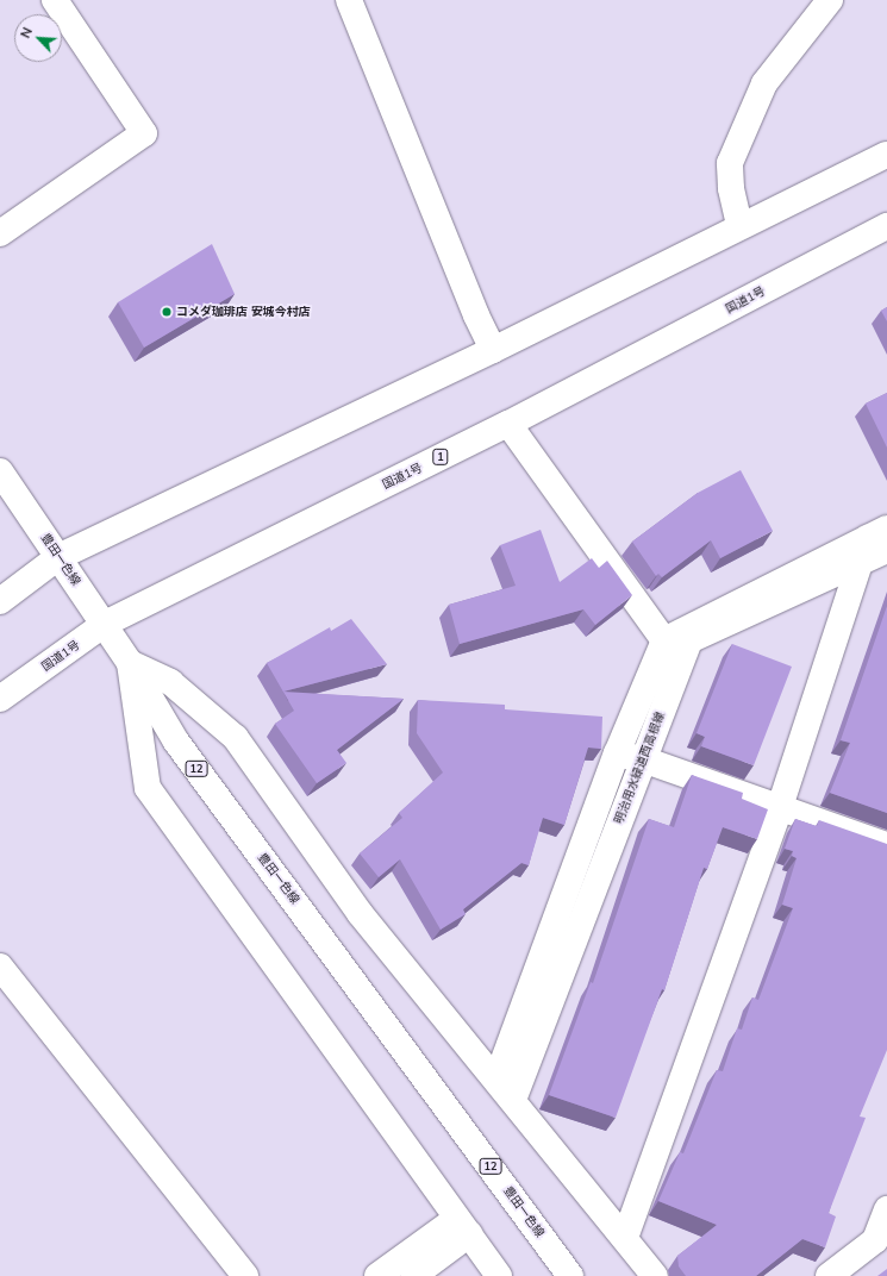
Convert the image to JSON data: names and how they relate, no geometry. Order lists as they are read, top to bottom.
{
  "streets": {
    "main road": [
      "国道1号",
      "1",
      "豊田一色線",
      "明治用水緑道西高根線",
      "12"
    ]
  },
  "crossings": [
    ["国道1号", "豊田一色線"]
  ],
  "places": ["コメダ珈琲店 安城今村店"],
  "north": "top left"
}
